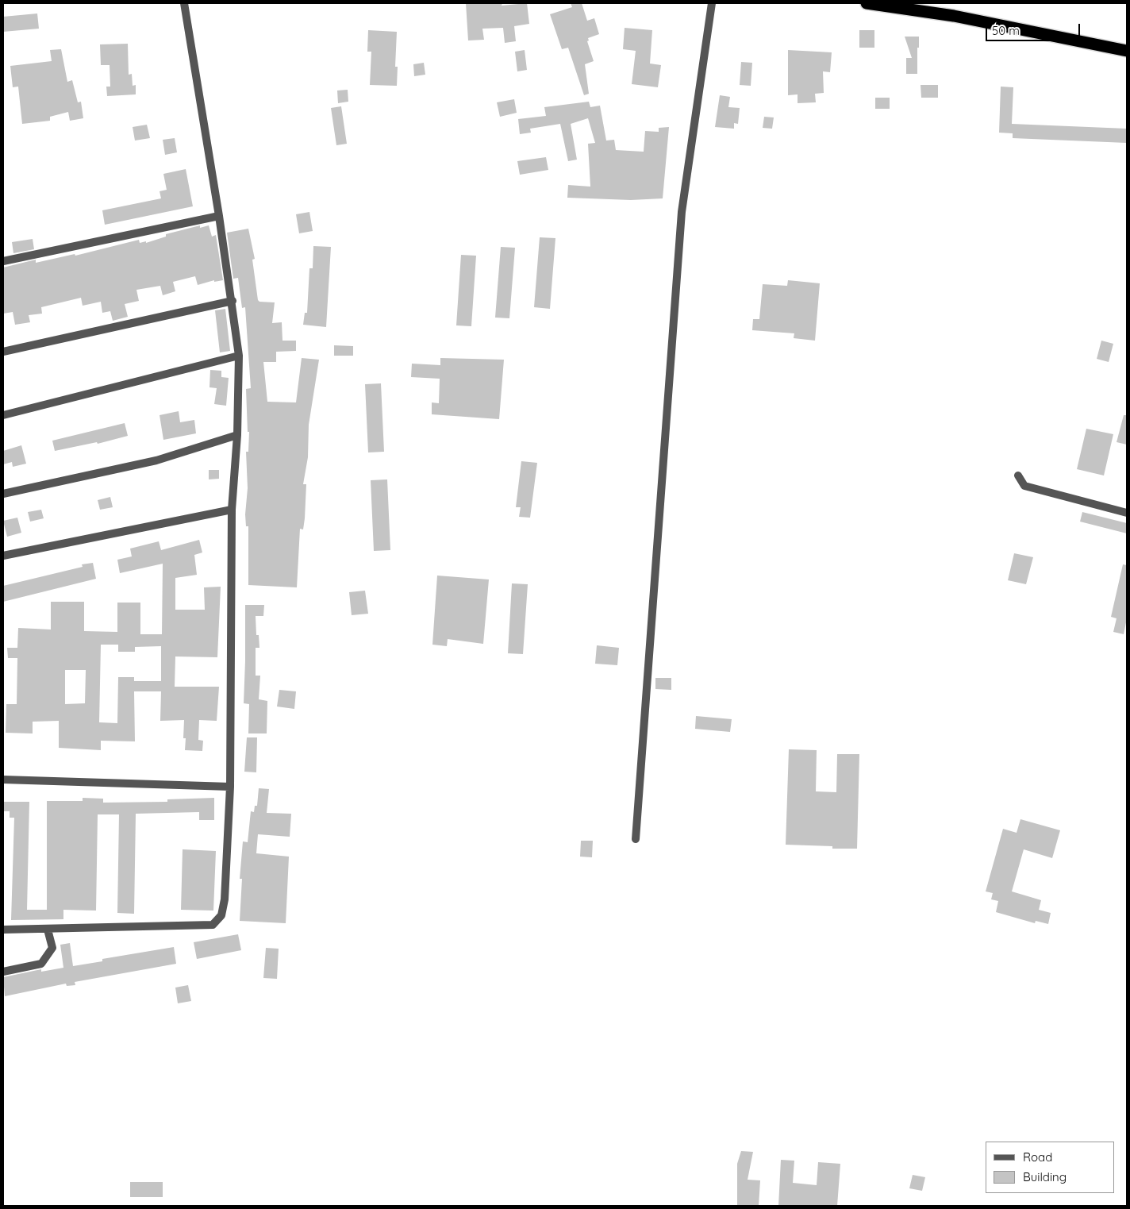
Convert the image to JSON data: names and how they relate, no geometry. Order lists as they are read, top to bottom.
{
  "legend": ["Road", "Building"],
  "scale_bar": "50 m"
}
